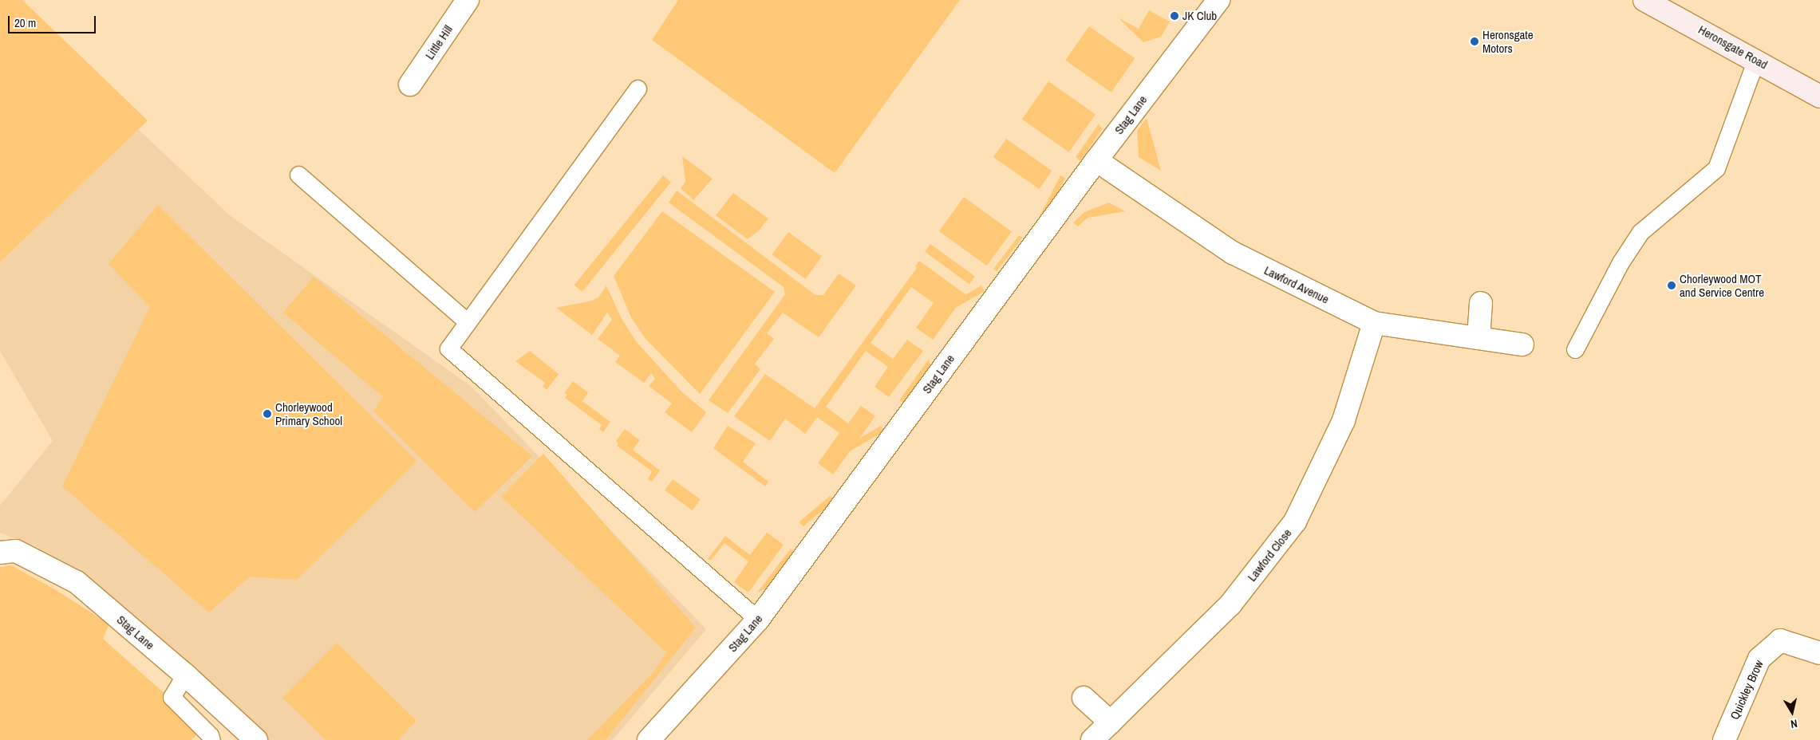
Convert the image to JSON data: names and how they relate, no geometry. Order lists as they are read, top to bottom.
{
  "streets": {
    "street": [
      "Little Hill",
      "Heronsgate Road",
      "Stag Lane",
      "Lawford Avenue",
      "Lawford Close",
      "Quickley Brow"
    ]
  },
  "crossings": [
    ["Stag Lane", "Lawford Avenue"],
    ["Lawford Avenue", "Lawford Close"]
  ],
  "places": [
    "JK Club",
    "Heronsgate Motors",
    "Chorleywood MOT and Service Centre",
    "Chorleywood Primary School"
  ],
  "scale_bar": "20 m",
  "north": "bottom"
}
